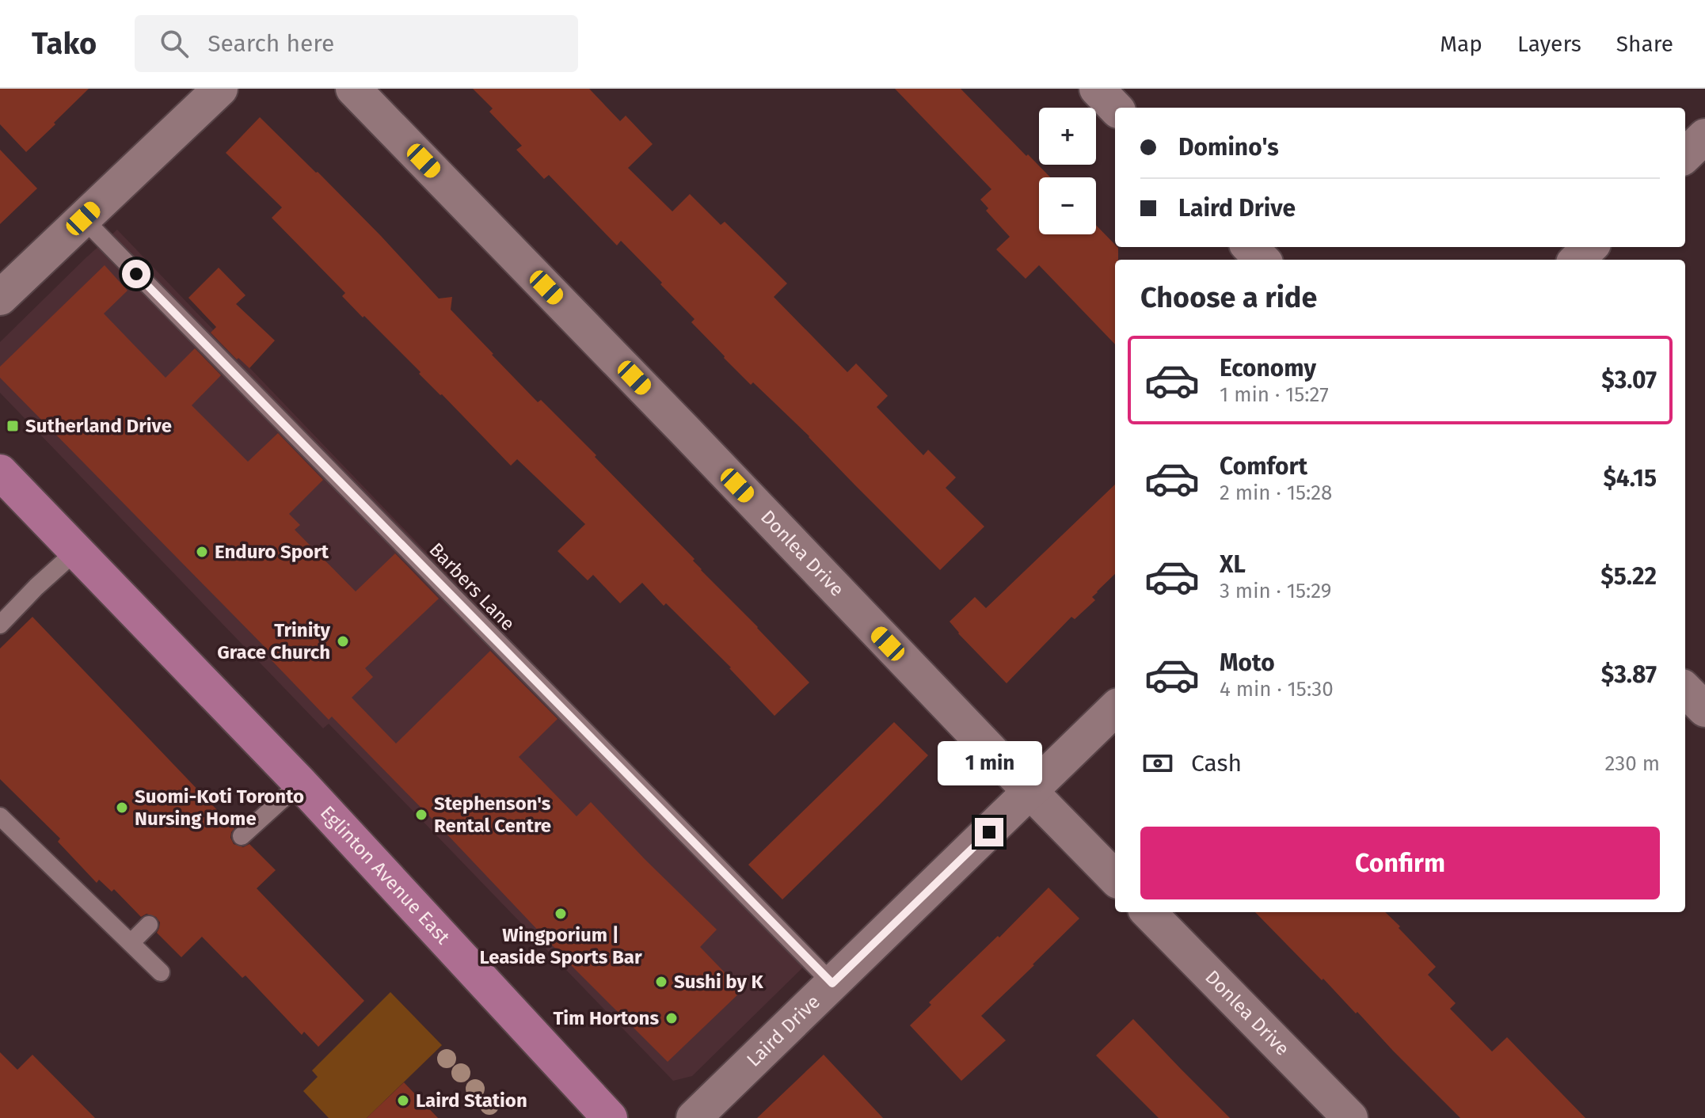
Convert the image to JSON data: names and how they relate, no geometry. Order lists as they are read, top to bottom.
{
  "streets": {
    "main road": ["Eglinton Avenue East"],
    "street": ["Donlea Drive", "Laird Drive"],
    "lane": ["Barbers Lane"]
  },
  "crossings": [
    ["Donlea Drive", "Laird Drive"],
    ["Barbers Lane", "Laird Drive"]
  ],
  "places": {
    "transit": ["Sutherland Drive"],
    "other": [
      "Enduro Sport",
      "Trinity Grace Church",
      "Suomi-Koti Toronto Nursing Home",
      "Stephenson's Rental Centre",
      "Wingporium | Leaside Sports Bar",
      "Sushi by K",
      "Tim Hortons",
      "Laird Station"
    ]
  },
  "page": {
    "header": "Tako",
    "search": "Search here",
    "nav": ["Map", "Layers", "Share"],
    "map_buttons": ["+", "−"],
    "banner": ["Domino's", "Laird Drive"],
    "heading": "Choose a ride",
    "list": [
      {
        "name": "Economy",
        "note": "1 min · 15:27",
        "value": "$3.07"
      },
      {
        "name": "Comfort",
        "note": "2 min · 15:28",
        "value": "$4.15"
      },
      {
        "name": "XL",
        "note": "3 min · 15:29",
        "value": "$5.22"
      },
      {
        "name": "Moto",
        "note": "4 min · 15:30",
        "value": "$3.87"
      }
    ],
    "pay": ["Cash", "230 m"],
    "bubble": "1 min",
    "buttons": "Confirm"
  }
}
